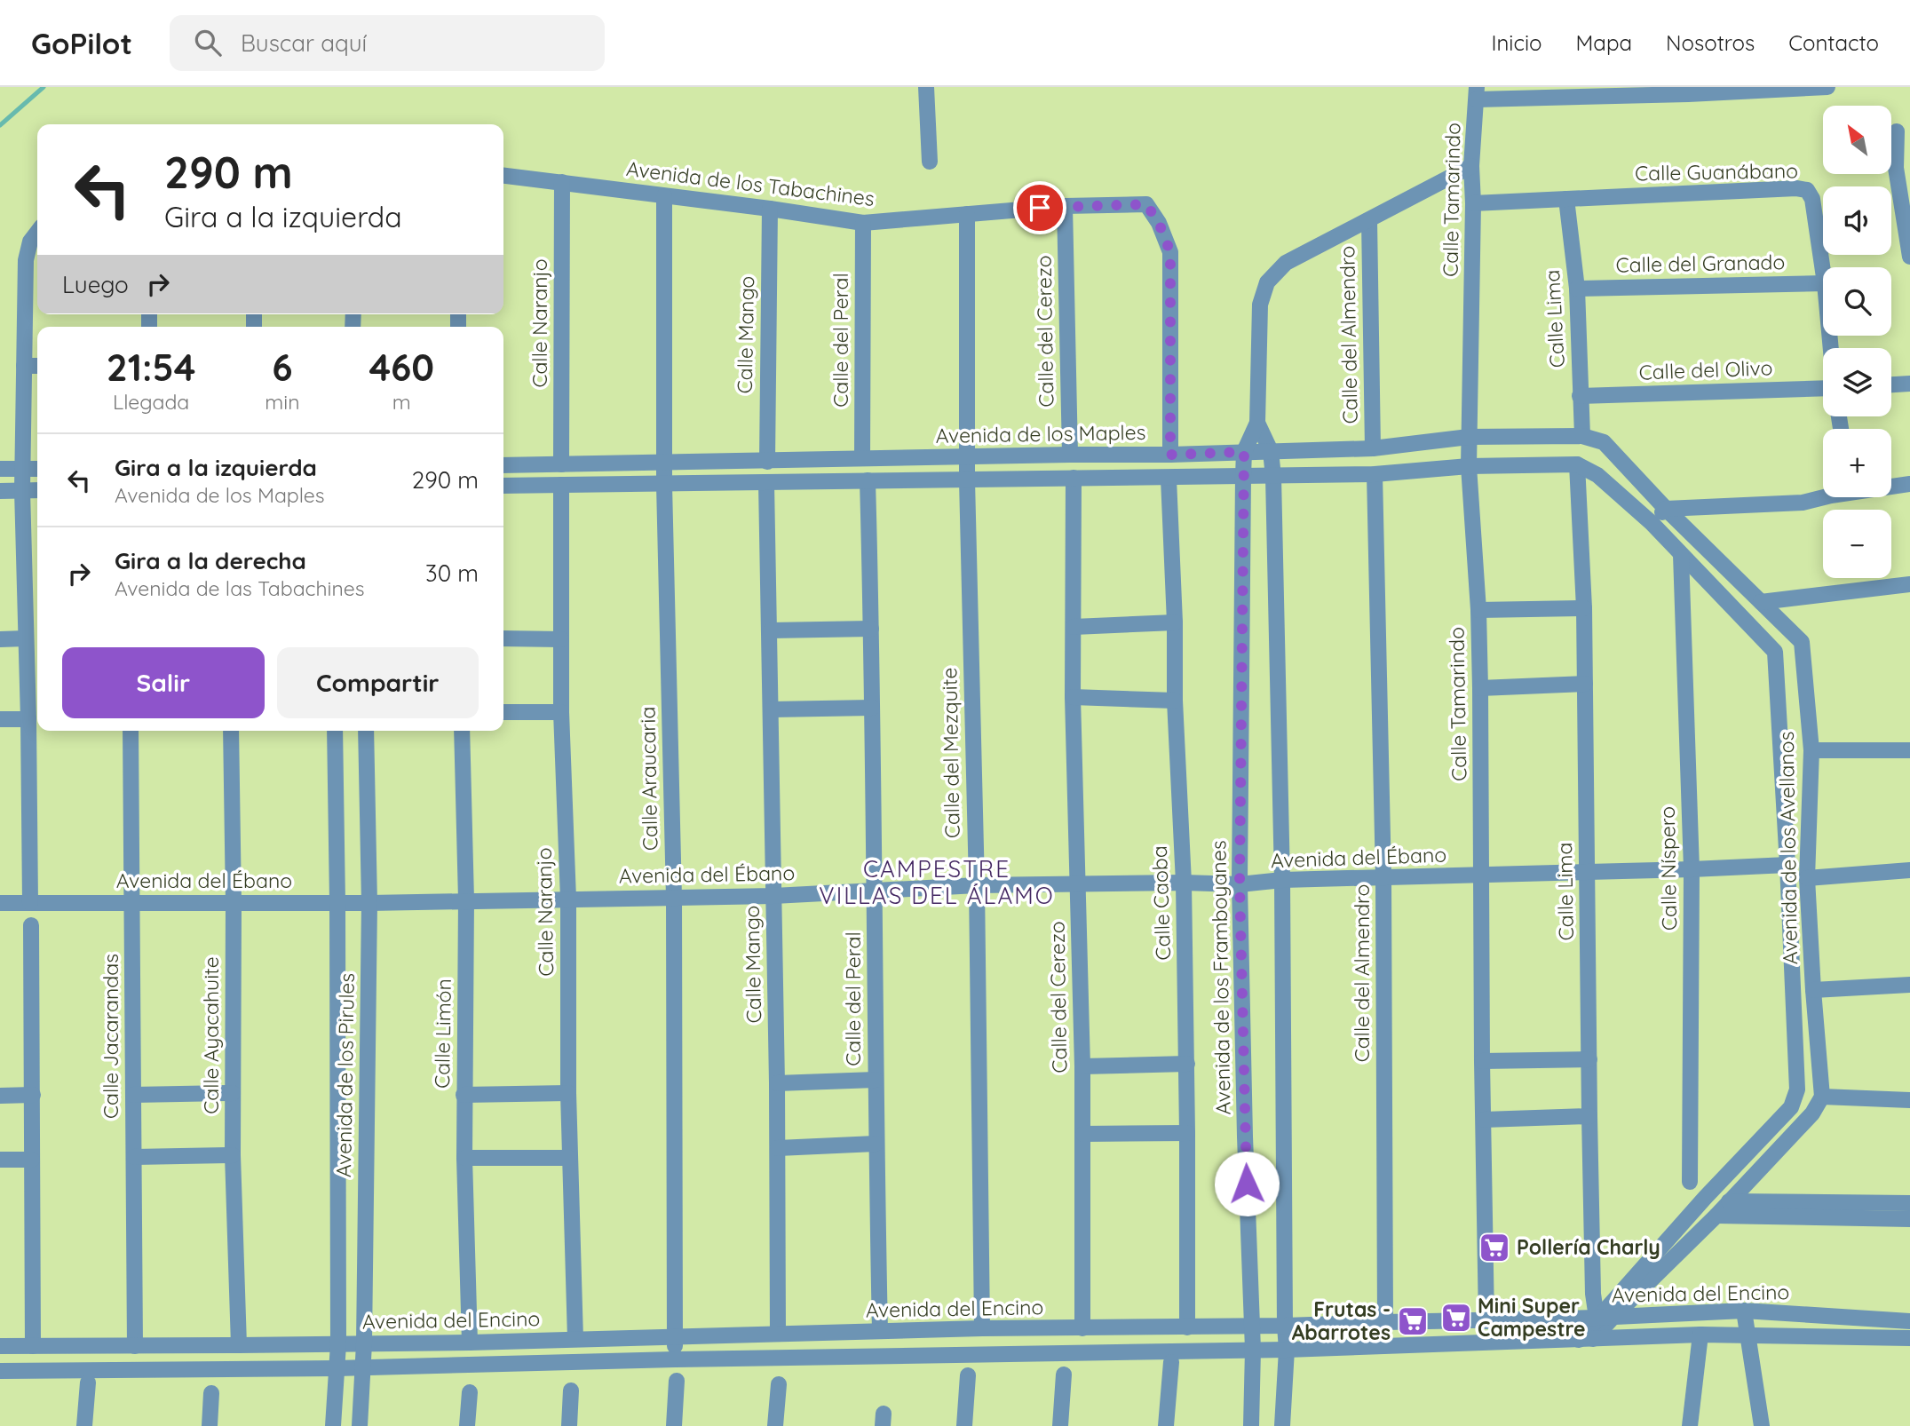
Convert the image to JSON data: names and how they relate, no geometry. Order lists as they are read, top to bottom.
{
  "streets": {
    "street": [
      "Calle Guanábano",
      "Avenida de los Tabachines",
      "Calle Tamarindo",
      "Calle del Granado",
      "Calle Lima",
      "Calle Naranjo",
      "Calle del Cerezo",
      "Calle Mango",
      "Calle del Almendro",
      "Calle del Peral",
      "Calle del Olivo",
      "Avenida de los Maples",
      "Calle del Mezquite",
      "Calle Araucaria",
      "Avenida de los Avellanos",
      "Avenida del Ébano",
      "Calle Níspero",
      "Calle Caoba",
      "Avenida de los Framboyanes",
      "Calle Limón",
      "Calle Ayacahuite",
      "Calle Jacarandas",
      "Avenida de los Pirules",
      "Avenida del Encino"
    ]
  },
  "crossings": [
    ["Calle Guanábano", "Calle Tamarindo"],
    ["Calle Guanábano", "Calle Lima"],
    ["Avenida de los Tabachines", "Calle Naranjo"],
    ["Avenida de los Tabachines", "Calle del Cerezo"],
    ["Avenida de los Tabachines", "Calle Mango"],
    ["Avenida de los Tabachines", "Calle del Peral"],
    ["Avenida de los Tabachines", "Avenida de los Maples"],
    ["Avenida de los Tabachines", "Calle del Mezquite"],
    ["Avenida de los Tabachines", "Calle Araucaria"],
    ["Calle Tamarindo", "Avenida de los Maples"],
    ["Calle Tamarindo", "Avenida del Ébano"],
    ["Calle Tamarindo", "Avenida de los Framboyanes"],
    ["Calle Tamarindo", "Avenida del Encino"],
    ["Calle del Granado", "Calle Lima"],
    ["Calle Lima", "Calle del Olivo"],
    ["Calle Lima", "Avenida de los Maples"],
    ["Calle Lima", "Avenida de los Avellanos"],
    ["Calle Lima", "Avenida del Ébano"],
    ["Calle Lima", "Avenida del Encino"],
    ["Calle Naranjo", "Avenida de los Maples"],
    ["Calle Naranjo", "Avenida del Ébano"],
    ["Calle Naranjo", "Avenida del Encino"],
    ["Calle del Cerezo", "Avenida de los Maples"],
    ["Calle del Cerezo", "Avenida del Ébano"],
    ["Calle del Cerezo", "Avenida del Encino"],
    ["Calle Mango", "Avenida de los Maples"],
    ["Calle Mango", "Avenida del Ébano"],
    ["Calle Mango", "Avenida del Encino"],
    ["Calle del Almendro", "Avenida de los Maples"],
    ["Calle del Almendro", "Avenida del Ébano"],
    ["Calle del Almendro", "Avenida de los Framboyanes"],
    ["Calle del Almendro", "Avenida del Encino"],
    ["Calle del Peral", "Avenida de los Maples"],
    ["Calle del Peral", "Avenida del Ébano"],
    ["Calle del Peral", "Avenida del Encino"],
    ["Avenida de los Maples", "Calle del Mezquite"],
    ["Avenida de los Maples", "Calle Araucaria"],
    ["Avenida de los Maples", "Avenida de los Avellanos"],
    ["Avenida de los Maples", "Avenida de los Framboyanes"],
    ["Calle del Mezquite", "Avenida del Ébano"],
    ["Calle del Mezquite", "Avenida del Encino"],
    ["Calle Araucaria", "Avenida del Ébano"],
    ["Calle Araucaria", "Avenida del Encino"],
    ["Avenida de los Avellanos", "Avenida del Ébano"],
    ["Avenida de los Avellanos", "Calle Níspero"],
    ["Avenida de los Avellanos", "Avenida del Encino"],
    ["Avenida del Ébano", "Calle Níspero"],
    ["Avenida del Ébano", "Calle Caoba"],
    ["Avenida del Ébano", "Avenida de los Framboyanes"],
    ["Avenida del Ébano", "Calle Limón"],
    ["Avenida del Ébano", "Calle Ayacahuite"],
    ["Avenida del Ébano", "Calle Jacarandas"],
    ["Avenida del Ébano", "Avenida de los Pirules"],
    ["Calle Caoba", "Avenida del Encino"],
    ["Avenida de los Framboyanes", "Avenida del Encino"],
    ["Calle Limón", "Avenida del Encino"],
    ["Calle Ayacahuite", "Avenida del Encino"],
    ["Calle Jacarandas", "Avenida del Encino"],
    ["Avenida de los Pirules", "Avenida del Encino"]
  ],
  "districts": ["CAMPESTRE VILLAS DEL ÁLAMO"],
  "places": {
    "supermarket": ["Pollería Charly", "Mini Super Campestre", "Frutas - Abarrotes"]
  },
  "north": "top left",
  "page": {
    "header": "GoPilot",
    "search": "Buscar aquí",
    "nav": [
      "Inicio",
      "Mapa",
      "Nosotros",
      "Contacto"
    ],
    "map_buttons": ["+", "−"],
    "turn": ["290 m", "Gira a la izquierda"],
    "then": "Luego",
    "eta": [
      "21:54",
      "Llegada",
      "6",
      "min",
      "460",
      "m"
    ],
    "list": [
      {
        "name": "Gira a la izquierda",
        "note": "Avenida de los Maples",
        "value": "290 m"
      },
      {
        "name": "Gira a la derecha",
        "note": "Avenida de las Tabachines",
        "value": "30 m"
      }
    ],
    "buttons": ["Salir", "Compartir"]
  }
}
